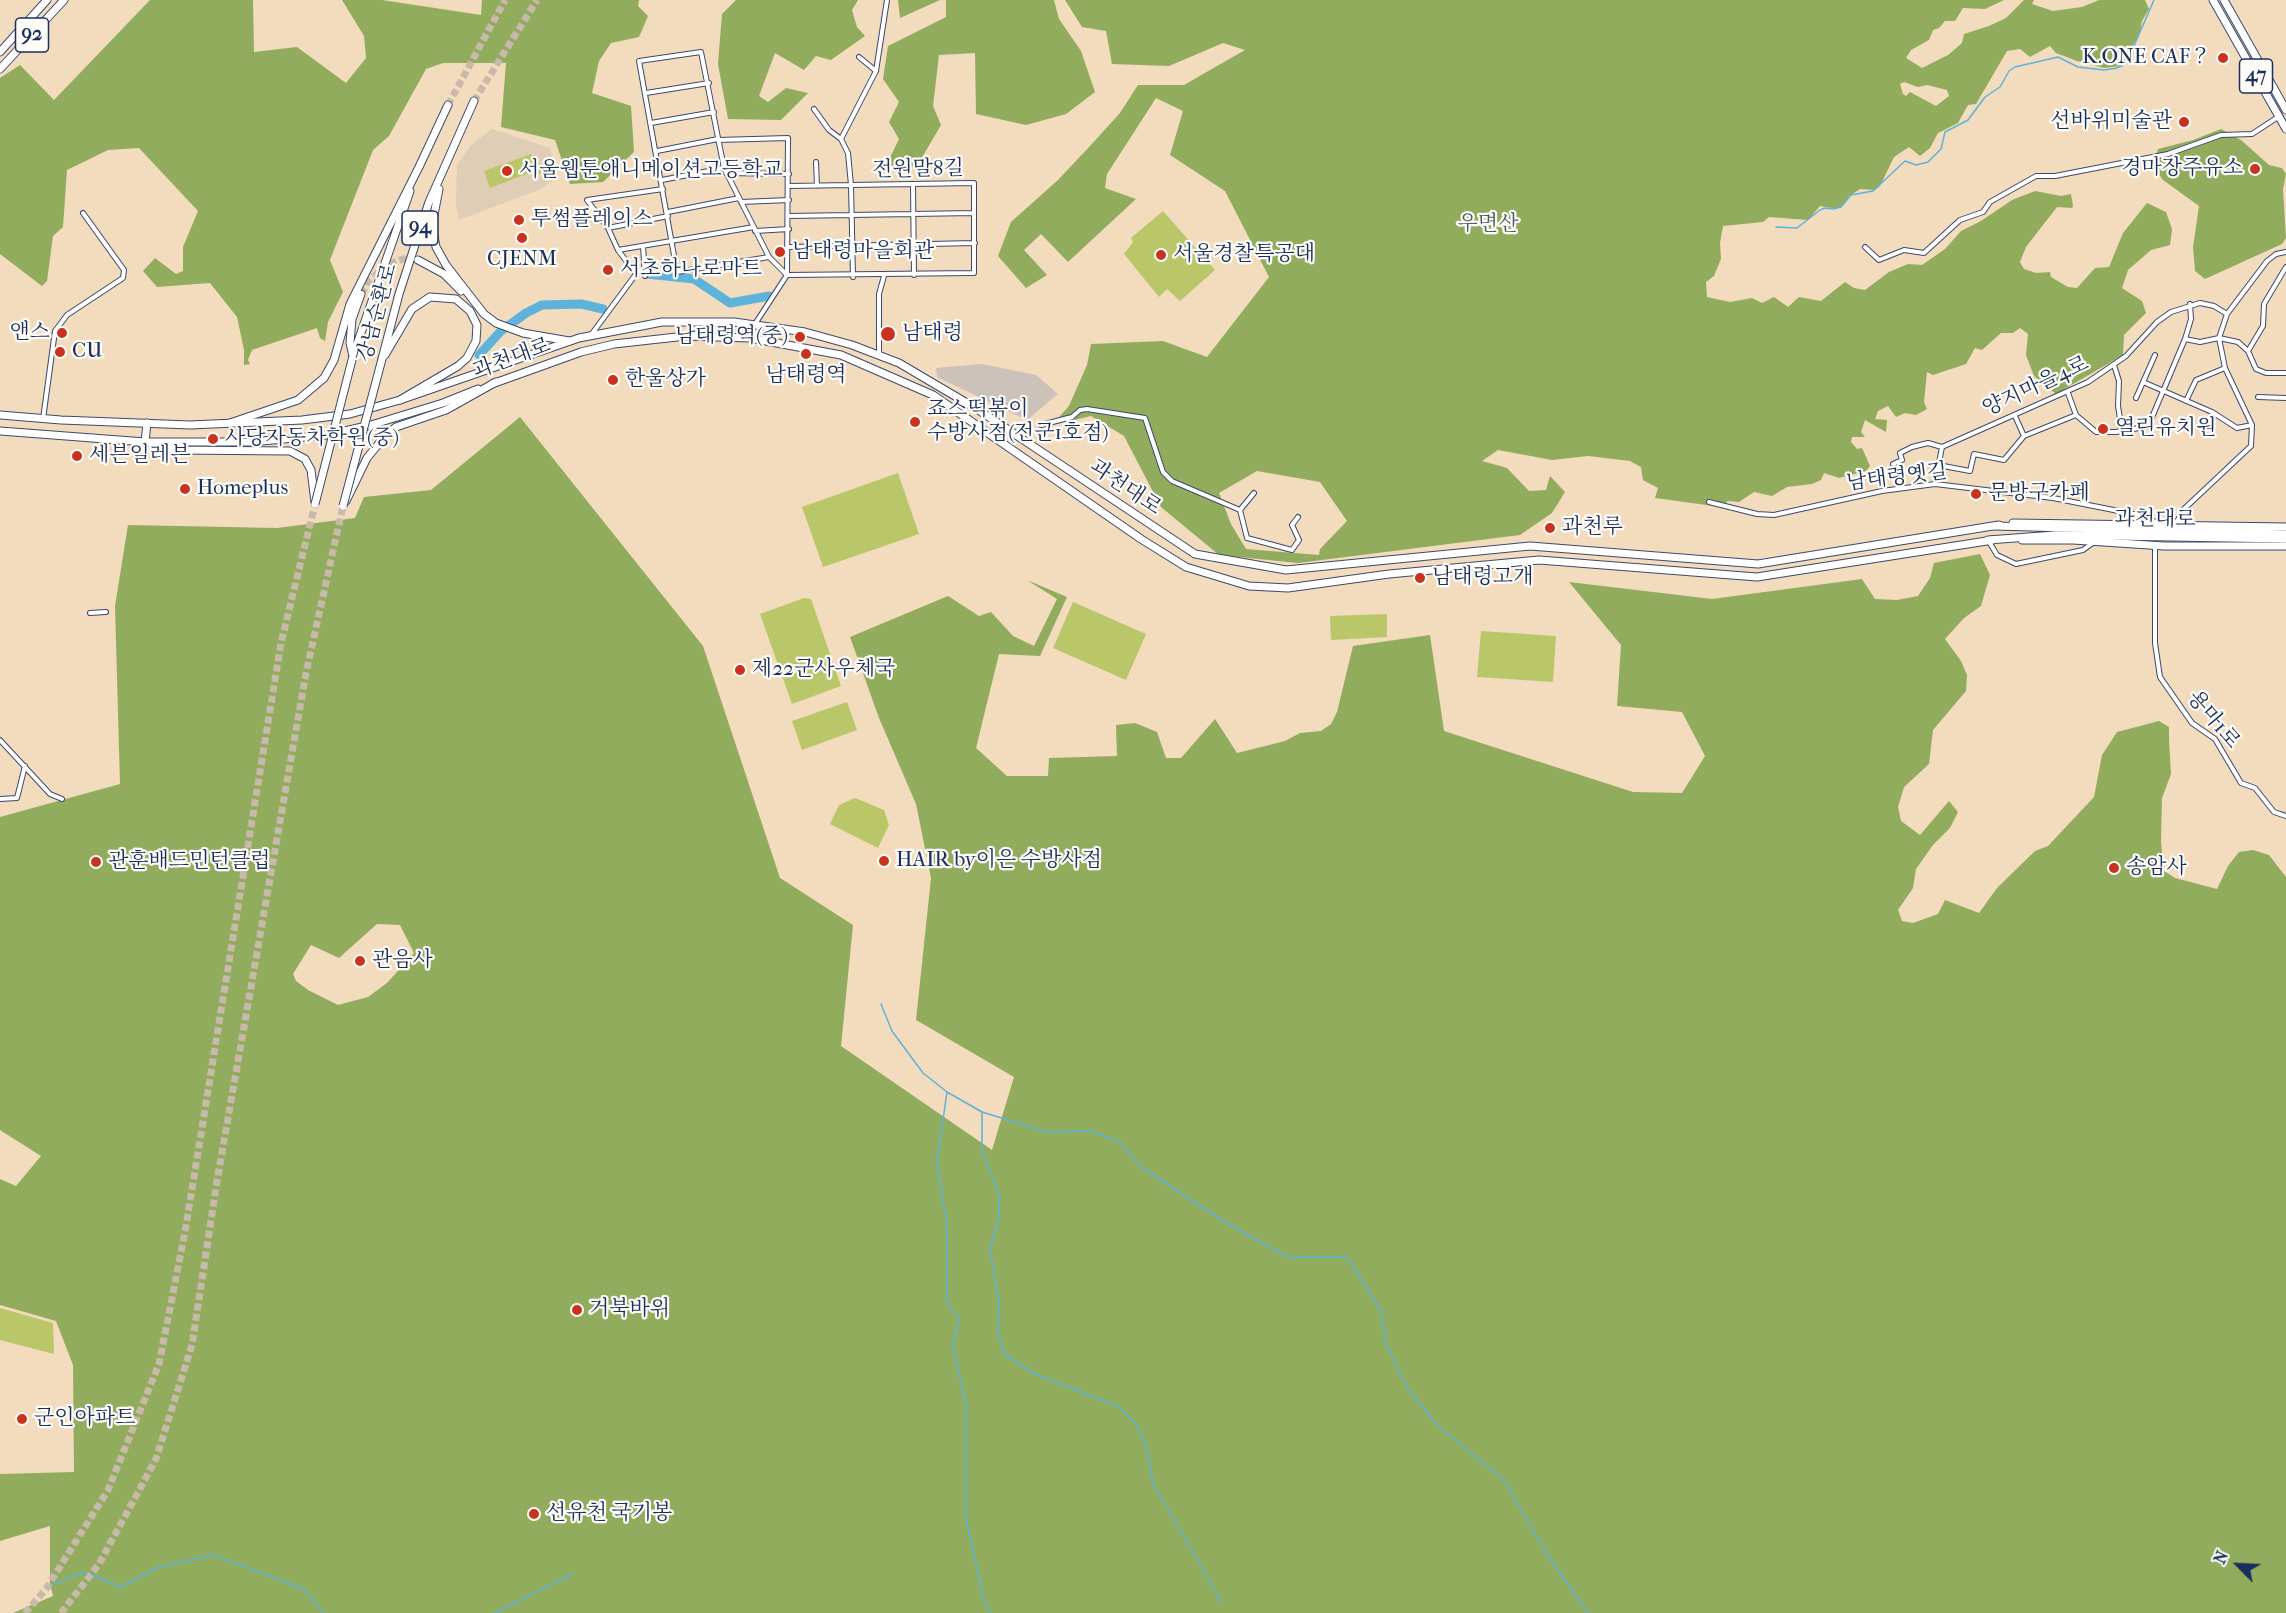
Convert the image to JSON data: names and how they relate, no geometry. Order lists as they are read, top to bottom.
{
  "streets": {
    "main road": [
      "92",
      "47",
      "94",
      "강남순환로",
      "과천대로"
    ],
    "street": [
      "전원말8길",
      "양지마을4로",
      "남태령옛길",
      "용마1로"
    ]
  },
  "crossings": [
    ["강남순환로", "과천대로"]
  ],
  "parks": ["우면산"],
  "places": [
    "K.ONE CAF？",
    "선바위미술관",
    "경마장주유소",
    "서울웹툰애니메이션고등학교",
    "투썸플레이스",
    "CJENM",
    "남태령마을회관",
    "서울경찰특공대",
    "서초하나로마트",
    "앤스",
    "남태령",
    "남태령역(중)",
    "CU",
    "남태령역",
    "한울상가",
    "죠스떡볶이 수방사점(전군1호점)",
    "열린유치원",
    "사당자동차학원(중)",
    "세븐일레븐",
    "Homeplus",
    "문방구카페",
    "과천루",
    "남태령고개",
    "제22군사우체국",
    "HAIR by이은 수방사점",
    "관훈배드민턴클럽",
    "송암사",
    "관음사",
    "거북바위",
    "군인아파트",
    "선유천 국기봉"
  ],
  "north": "top left"
}
